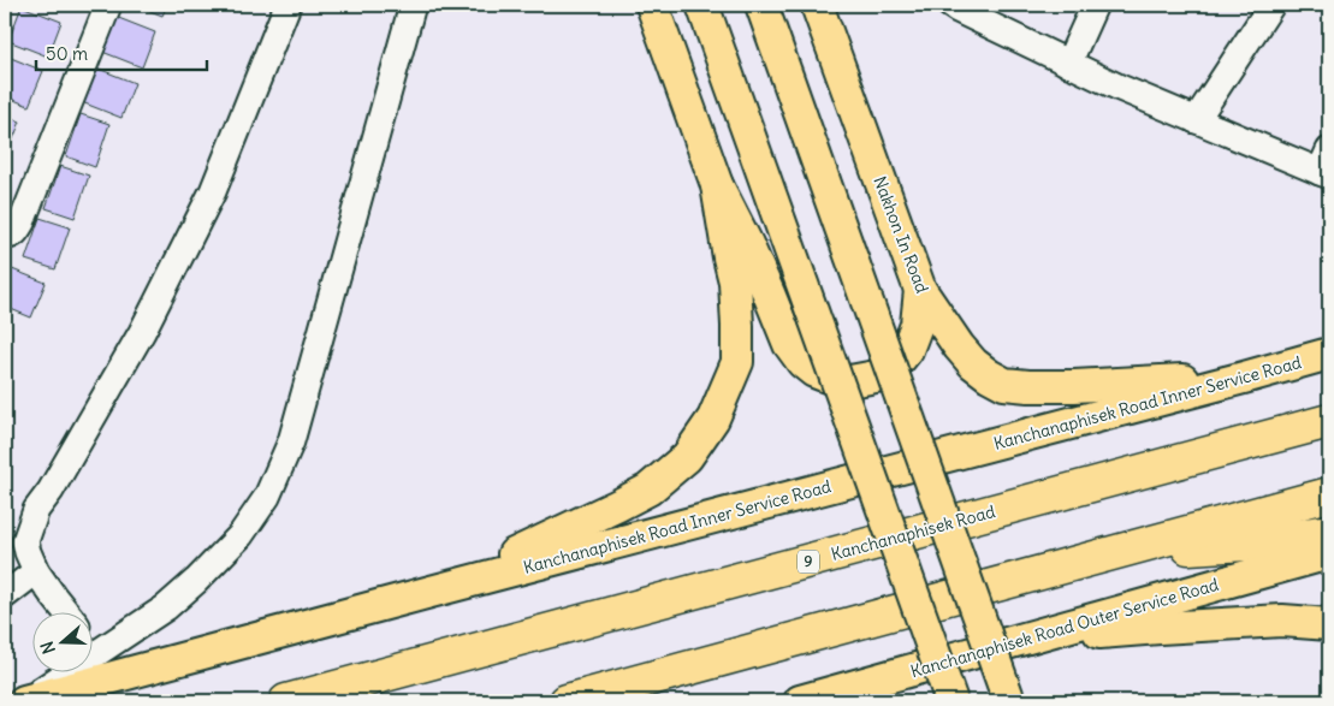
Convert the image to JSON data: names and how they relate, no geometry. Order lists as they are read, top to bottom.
{
  "streets": {
    "highway": ["Kanchanaphisek Road", "9"],
    "main road": ["Nakhon In Road", "Kanchanaphisek Road Inner Service Road", "Kanchanaphisek Road Outer Service Road"]
  },
  "crossings": [
    ["Nakhon In Road", "Kanchanaphisek Road Inner Service Road"]
  ],
  "scale_bar": "50 m",
  "north": "left"
}
